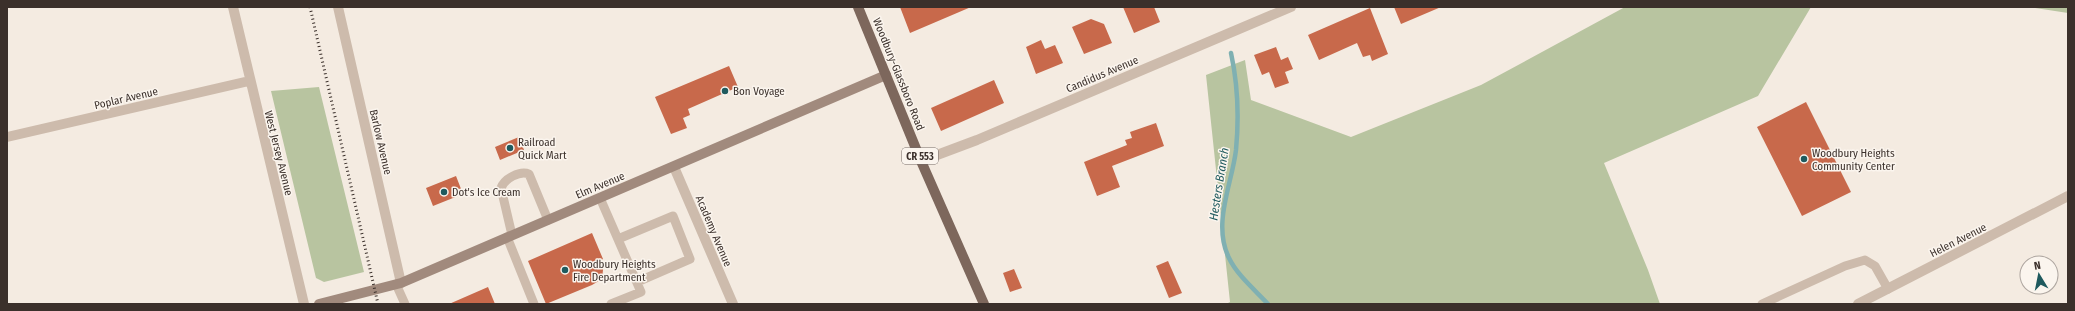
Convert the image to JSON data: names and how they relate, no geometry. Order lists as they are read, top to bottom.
{
  "streets": {
    "main road": ["Woodbury-Glassboro Road", "CR 553", "Elm Avenue"],
    "street": [
      "Candidus Avenue",
      "Poplar Avenue",
      "Barlow Avenue",
      "West Jersey Avenue",
      "Academy Avenue",
      "Helen Avenue"
    ]
  },
  "crossings": [
    ["Woodbury-Glassboro Road", "Candidus Avenue"],
    ["Woodbury-Glassboro Road", "Elm Avenue"],
    ["Poplar Avenue", "West Jersey Avenue"],
    ["Barlow Avenue", "Elm Avenue"],
    ["Elm Avenue", "Academy Avenue"]
  ],
  "water": ["Hesters Branch"],
  "places": [
    "Bon Voyage",
    "Railroad Quick Mart",
    "Woodbury Heights Community Center",
    "Dot's Ice Cream",
    "Woodbury Heights Fire Department"
  ],
  "north": "top"
}
